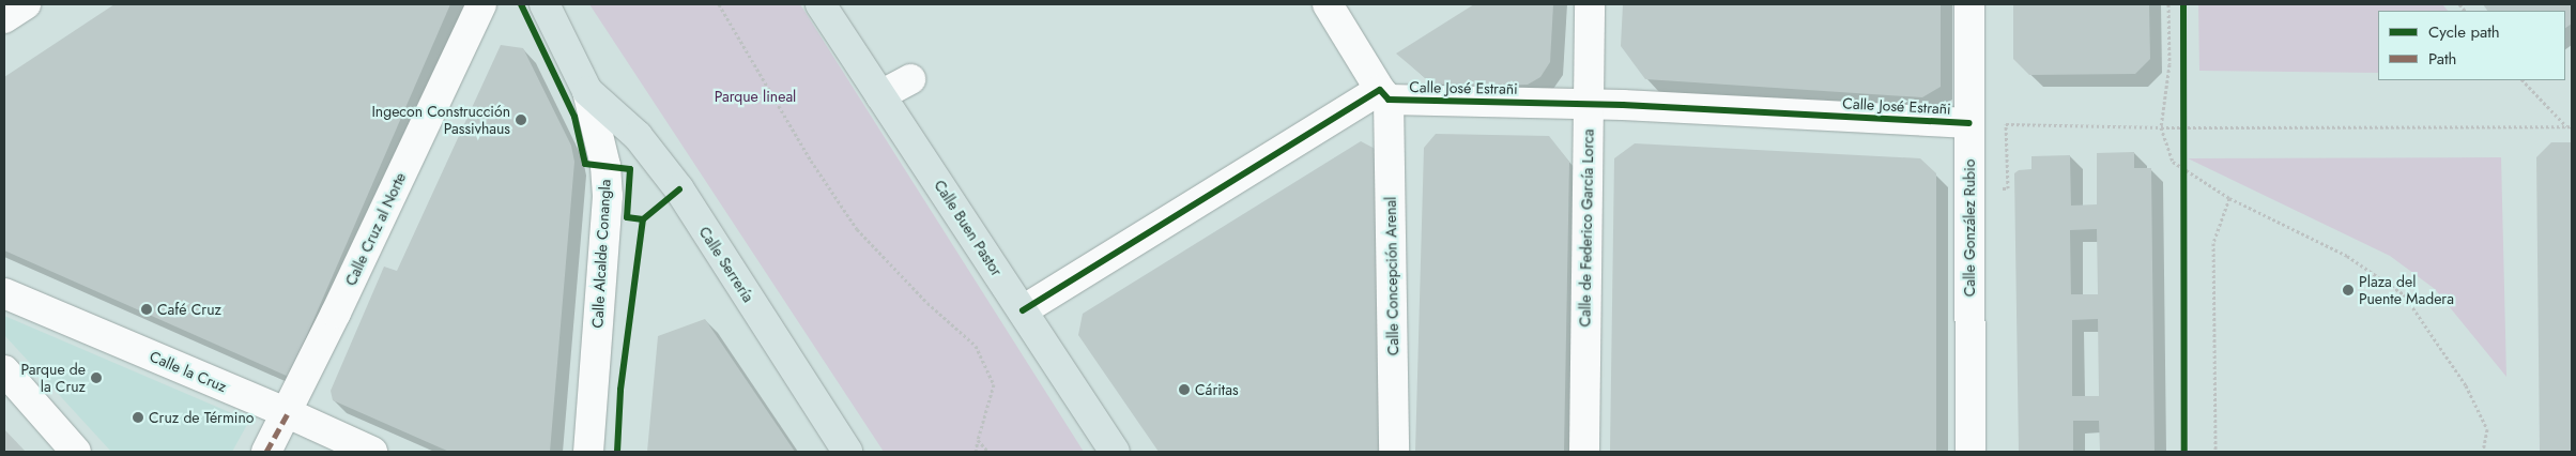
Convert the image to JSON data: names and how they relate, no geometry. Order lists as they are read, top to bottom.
{
  "streets": {
    "main road": ["Calle Buen Pastor", "Calle Alcalde Conangla", "Calle Serrería"],
    "street": [
      "Calle José Estrañi",
      "Calle de Federico García Lorca",
      "Calle González Rubio",
      "Calle Cruz al Norte",
      "Calle Concepción Arenal",
      "Calle la Cruz"
    ]
  },
  "crossings": [
    ["Calle José Estrañi", "Calle de Federico García Lorca"],
    ["Calle José Estrañi", "Calle González Rubio"],
    ["Calle José Estrañi", "Calle Concepción Arenal"],
    ["Calle Cruz al Norte", "Calle la Cruz"],
    ["Calle Alcalde Conangla", "Calle Serrería"]
  ],
  "parks": ["Parque lineal"],
  "places": [
    "Ingecon Construcción Passivhaus",
    "Plaza del Puente Madera",
    "Café Cruz",
    "Parque de la Cruz",
    "Cáritas",
    "Cruz de Término"
  ],
  "legend": ["Cycle path", "Path"]
}
